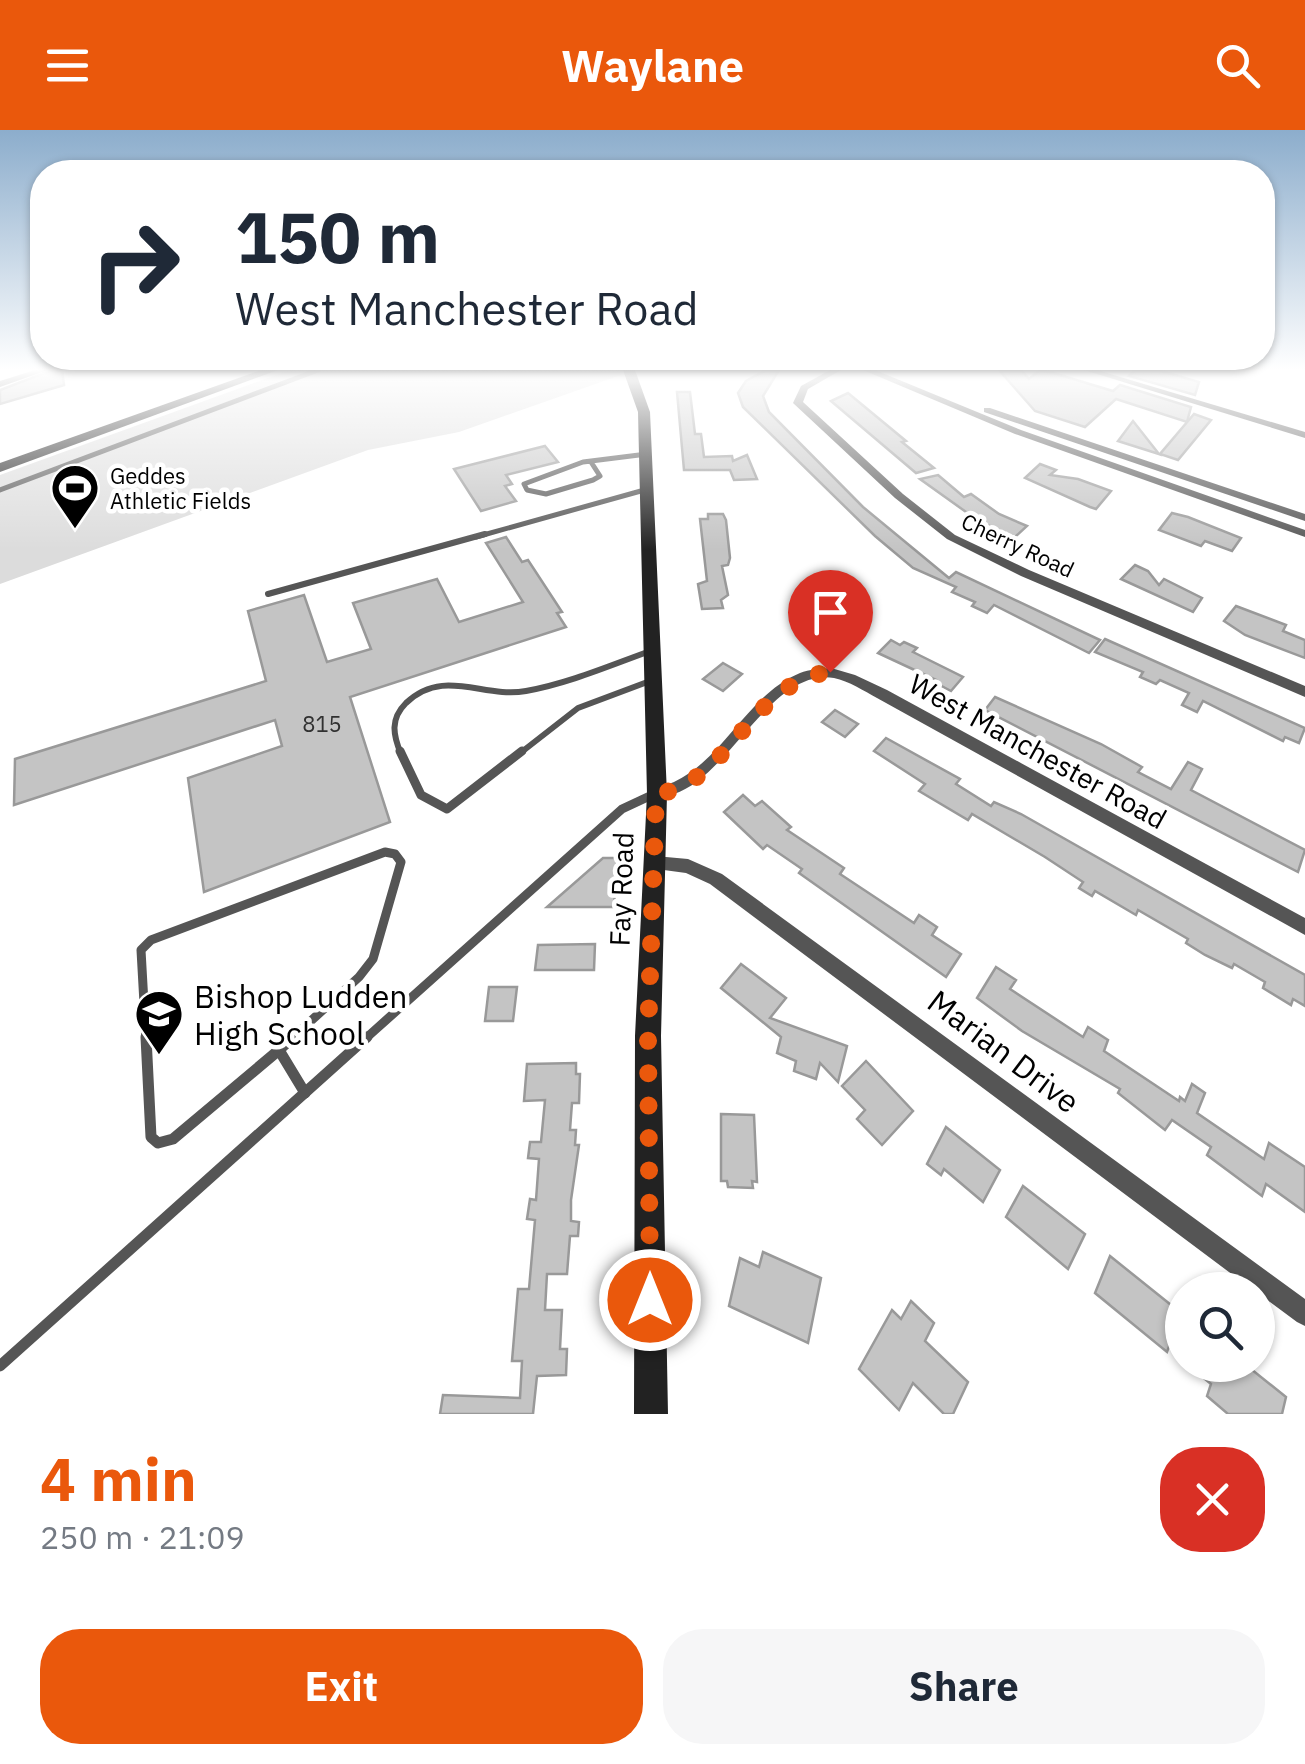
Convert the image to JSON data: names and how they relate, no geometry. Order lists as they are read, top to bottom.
{
  "streets": {
    "street": [
      "Cherry Road",
      "West Manchester Road",
      "Fay Road",
      "Marian Drive"
    ]
  },
  "crossings": [
    ["West Manchester Road", "Fay Road"],
    ["Fay Road", "Marian Drive"]
  ],
  "places": {
    "sports": ["Geddes Athletic Fields"],
    "school or university": ["Bishop Ludden High School"]
  },
  "house_numbers": ["815"],
  "page": {
    "header": "Waylane",
    "turn": ["150 m", "West Manchester Road"],
    "heading": ["4 min", "250 m · 21:09"],
    "buttons": ["Exit", "Share"]
  }
}
